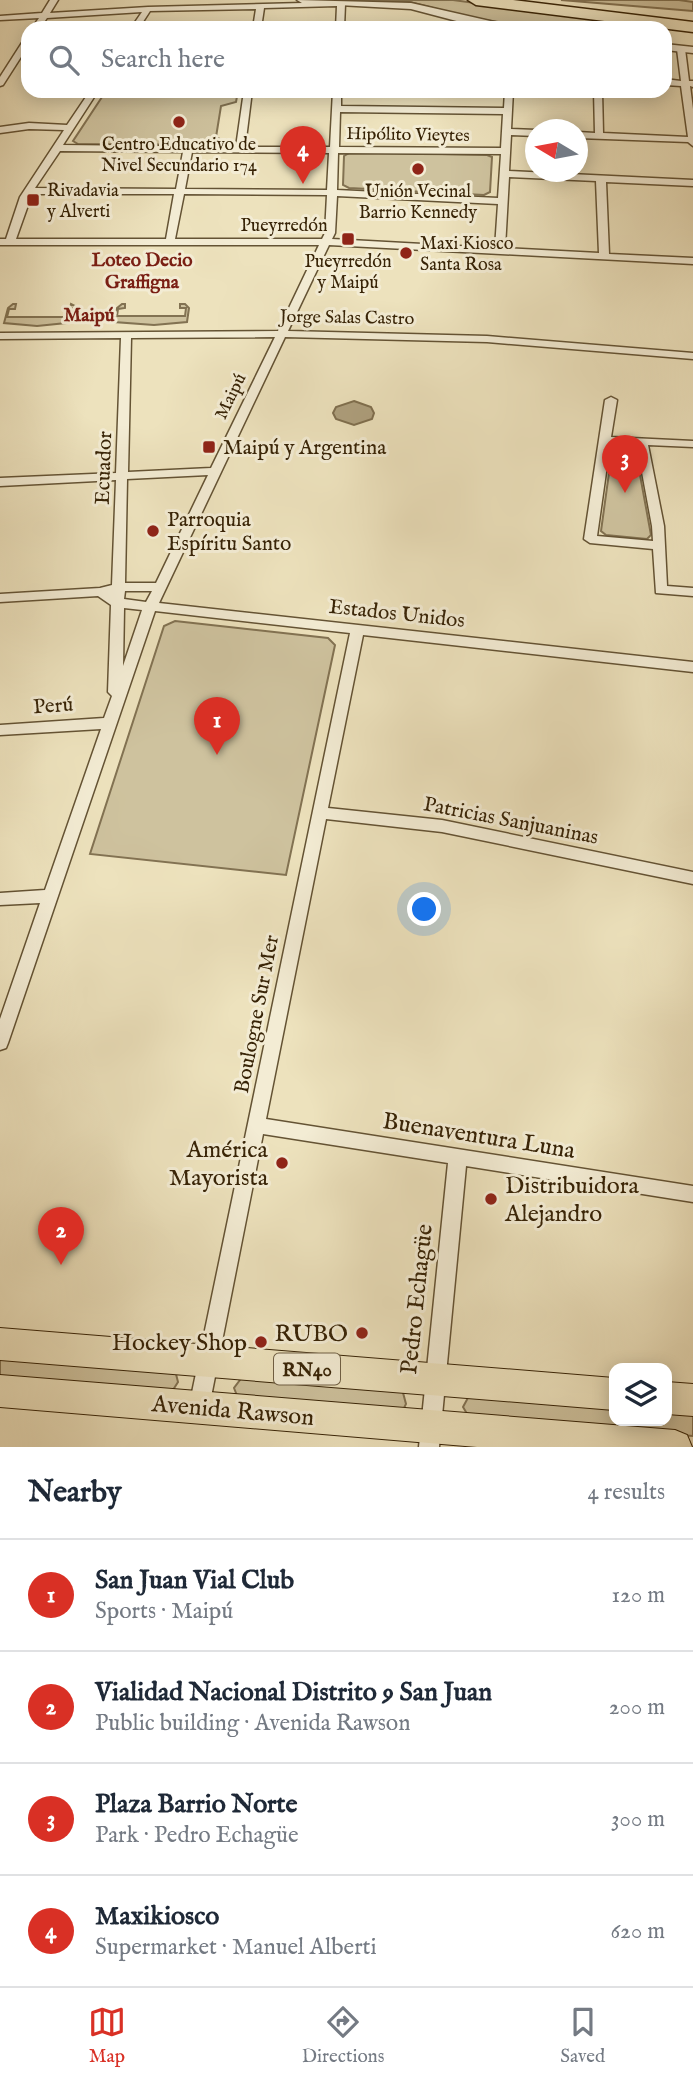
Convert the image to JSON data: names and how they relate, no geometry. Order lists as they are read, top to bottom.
{
  "streets": {
    "main road": ["RN40", "Avenida Rawson"],
    "street": [
      "Hipólito Vieytes",
      "Pueyrredón",
      "Jorge Salas Castro",
      "Maipú",
      "Ecuador",
      "Estados Unidos",
      "Perú",
      "Patricias Sanjuaninas",
      "Boulogne Sur Mer",
      "Buenaventura Luna",
      "Pedro Echagüe"
    ]
  },
  "crossings": [
    ["Hipólito Vieytes", "Maipú"],
    ["Pueyrredón", "Maipú"],
    ["Jorge Salas Castro", "Maipú"],
    ["Jorge Salas Castro", "Ecuador"],
    ["Maipú", "Ecuador"],
    ["Maipú", "Estados Unidos"],
    ["Maipú", "Perú"],
    ["Ecuador", "Estados Unidos"],
    ["Estados Unidos", "Boulogne Sur Mer"],
    ["Patricias Sanjuaninas", "Boulogne Sur Mer"],
    ["Boulogne Sur Mer", "Buenaventura Luna"],
    ["Boulogne Sur Mer", "RN40"],
    ["Boulogne Sur Mer", "Avenida Rawson"],
    ["Buenaventura Luna", "Pedro Echagüe"],
    ["Pedro Echagüe", "RN40"],
    ["Pedro Echagüe", "Avenida Rawson"]
  ],
  "districts": ["Loteo Decio Graffigna", "Maipú"],
  "places": {
    "other": [
      "Centro Educativo de Nivel Secundario 174",
      "Unión Vecinal Barrio Kennedy",
      "Maxi Kiosco Santa Rosa",
      "Parroquia Espíritu Santo",
      "América Mayorista",
      "Distribuidora Alejandro",
      "RUBO",
      "Hockey Shop"
    ],
    "transit": ["Rivadavia y Alverti", "Pueyrredón y Maipú", "Maipú y Argentina"]
  },
  "north": "left",
  "page": {
    "search": "Search here",
    "pins": [
      "4",
      "3",
      "1",
      "2"
    ],
    "heading": ["Nearby", "4 results"],
    "list": [
      {
        "mark": "1",
        "name": "San Juan Vial Club",
        "note": "Sports · Maipú",
        "value": "120 m"
      },
      {
        "mark": "2",
        "name": "Vialidad Nacional Distrito 9 San Juan",
        "note": "Public building · Avenida Rawson",
        "value": "200 m"
      },
      {
        "mark": "3",
        "name": "Plaza Barrio Norte",
        "note": "Park · Pedro Echagüe",
        "value": "300 m"
      },
      {
        "mark": "4",
        "name": "Maxikiosco",
        "note": "Supermarket · Manuel Alberti",
        "value": "620 m"
      }
    ],
    "nav": ["Map", "Directions", "Saved"]
  }
}
